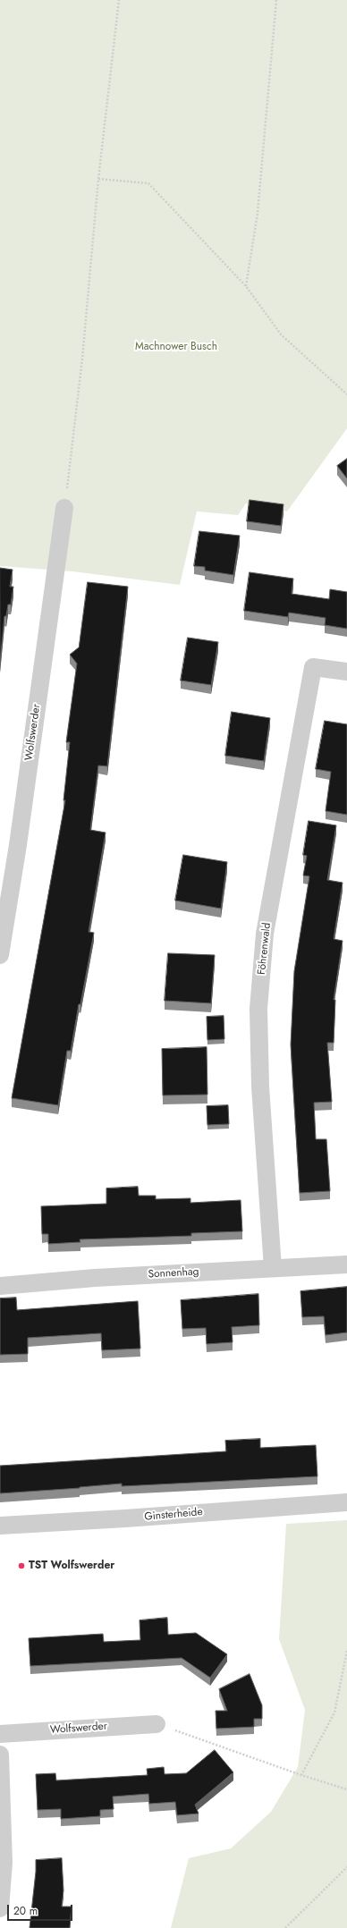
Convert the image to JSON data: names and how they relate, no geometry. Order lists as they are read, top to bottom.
{
  "streets": {
    "street": [
      "Wolfswerder",
      "Föhrenwald",
      "Sonnenhag",
      "Ginsterheide"
    ]
  },
  "crossings": [
    ["Föhrenwald", "Sonnenhag"]
  ],
  "parks": ["Machnower Busch"],
  "places": ["TST Wolfswerder"],
  "scale_bar": "20 m"
}
